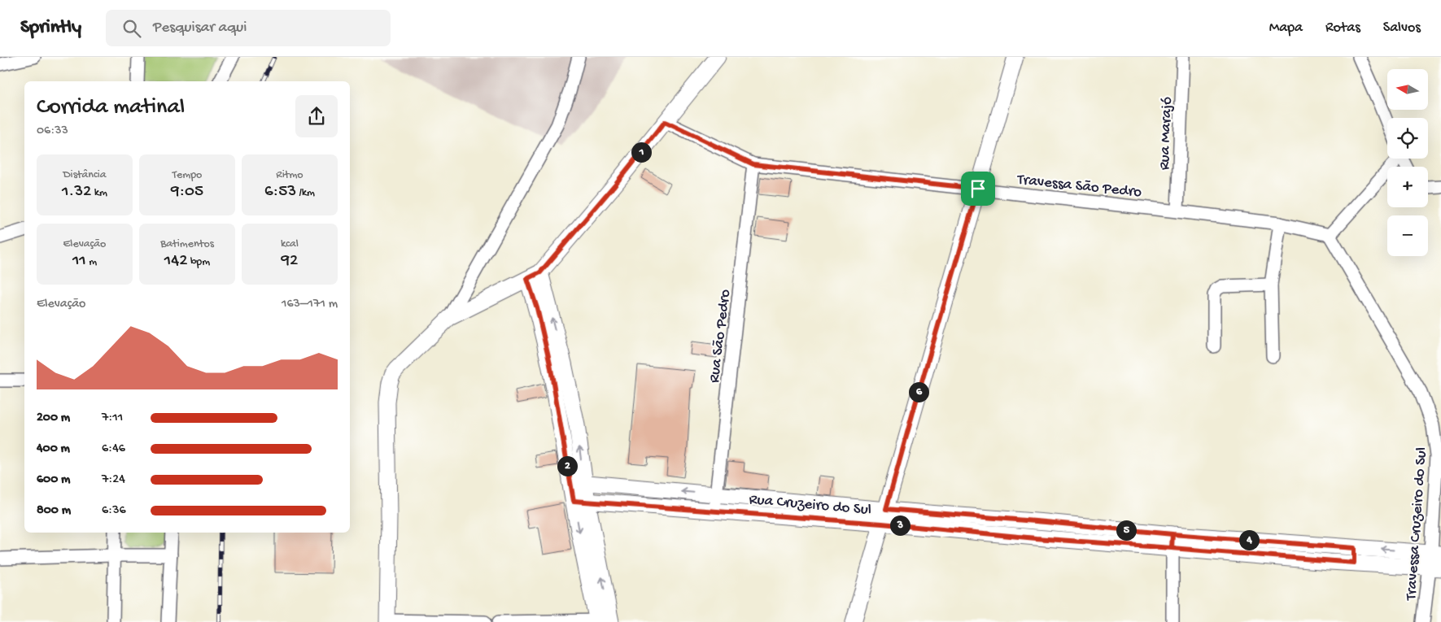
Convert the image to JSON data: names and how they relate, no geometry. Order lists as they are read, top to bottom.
{
  "streets": {
    "street": [
      "Rua Marajó",
      "Travessa São Pedro",
      "Rua São Pedro",
      "Rua Cruzeiro do Sul",
      "Travessa Cruzeiro do Sul"
    ]
  },
  "crossings": [
    ["Rua Marajó", "Travessa São Pedro"],
    ["Travessa São Pedro", "Rua São Pedro"],
    ["Travessa São Pedro", "Travessa Cruzeiro do Sul"],
    ["Rua São Pedro", "Rua Cruzeiro do Sul"],
    ["Rua Cruzeiro do Sul", "Travessa Cruzeiro do Sul"]
  ],
  "north": "left",
  "page": {
    "header": "Sprintly",
    "search": "Pesquisar aqui",
    "nav": ["Mapa", "Rotas", "Salvos"],
    "map_buttons": ["+", "−"],
    "heading": ["Corrida matinal", "06:33"],
    "pins": [
      "1",
      "6",
      "2",
      "3",
      "5",
      "4"
    ],
    "stats": [
      ["Distância", "1.32 km"],
      ["Tempo", "9:05"],
      ["Ritmo", "6:53 /km"],
      ["Elevação", "11 m"],
      ["Batimentos", "142 bpm"],
      ["kcal", "92"]
    ],
    "chart": ["Elevação", "163–171 m"],
    "list": [
      {
        "name": "200 m",
        "note": "7:11"
      },
      {
        "name": "400 m",
        "note": "6:46"
      },
      {
        "name": "600 m",
        "note": "7:24"
      },
      {
        "name": "800 m",
        "note": "6:36"
      }
    ]
  }
}
